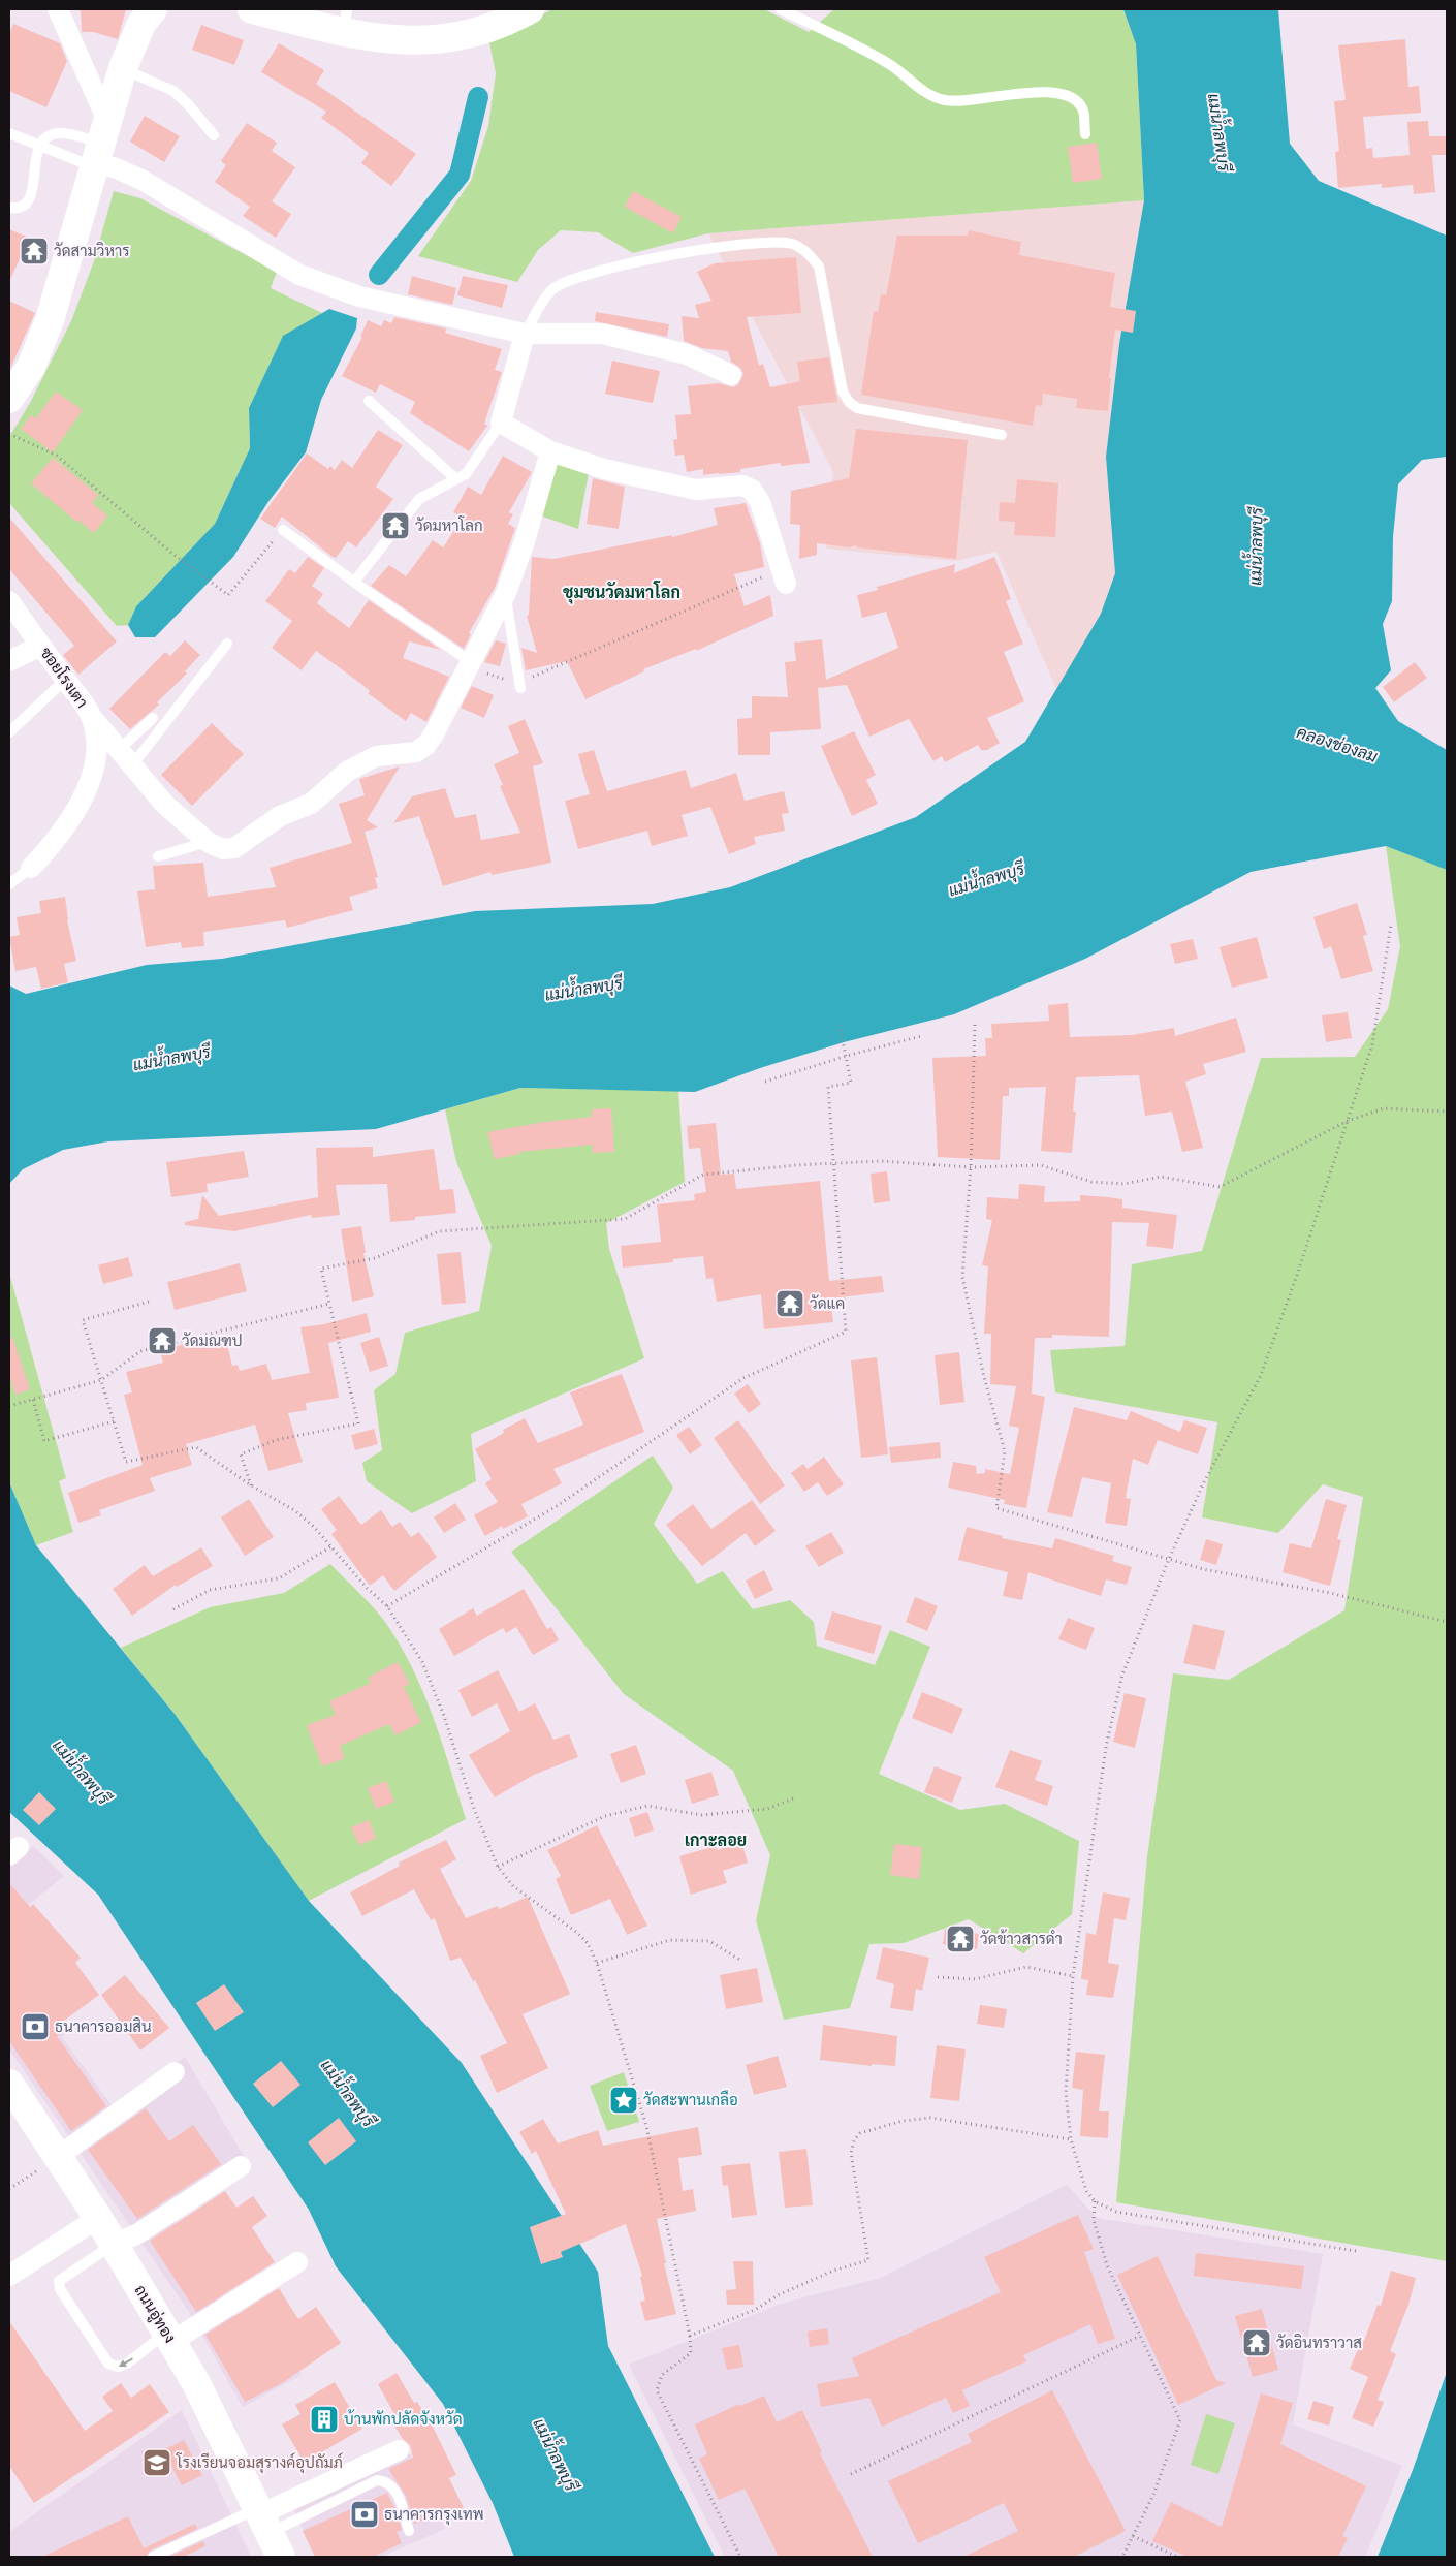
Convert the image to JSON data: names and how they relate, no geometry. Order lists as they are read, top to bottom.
{
  "streets": {
    "main road": ["ถนนอู่ทอง"],
    "street": ["ซอยโรงเตา"]
  },
  "districts": ["ชุมชนวัดมหาโลก", "เกาะลอย"],
  "water": ["แม่น้ำลพบุรี", "คลองช่องลม"],
  "places": {
    "temple": [
      "วัดสามวิหาร",
      "วัดมหาโลก",
      "วัดแค",
      "วัดมณฑป",
      "วัดข้าวสารดำ",
      "วัดอินทราวาส"
    ],
    "bank": ["ธนาคารออมสิน", "ธนาคารกรุงเทพ"],
    "place": ["วัดสะพานเกลือ"],
    "building": ["บ้านพักปลัดจังหวัด"],
    "school or university": ["โรงเรียนจอมสุรางค์อุปถัมภ์"]
  }
}
